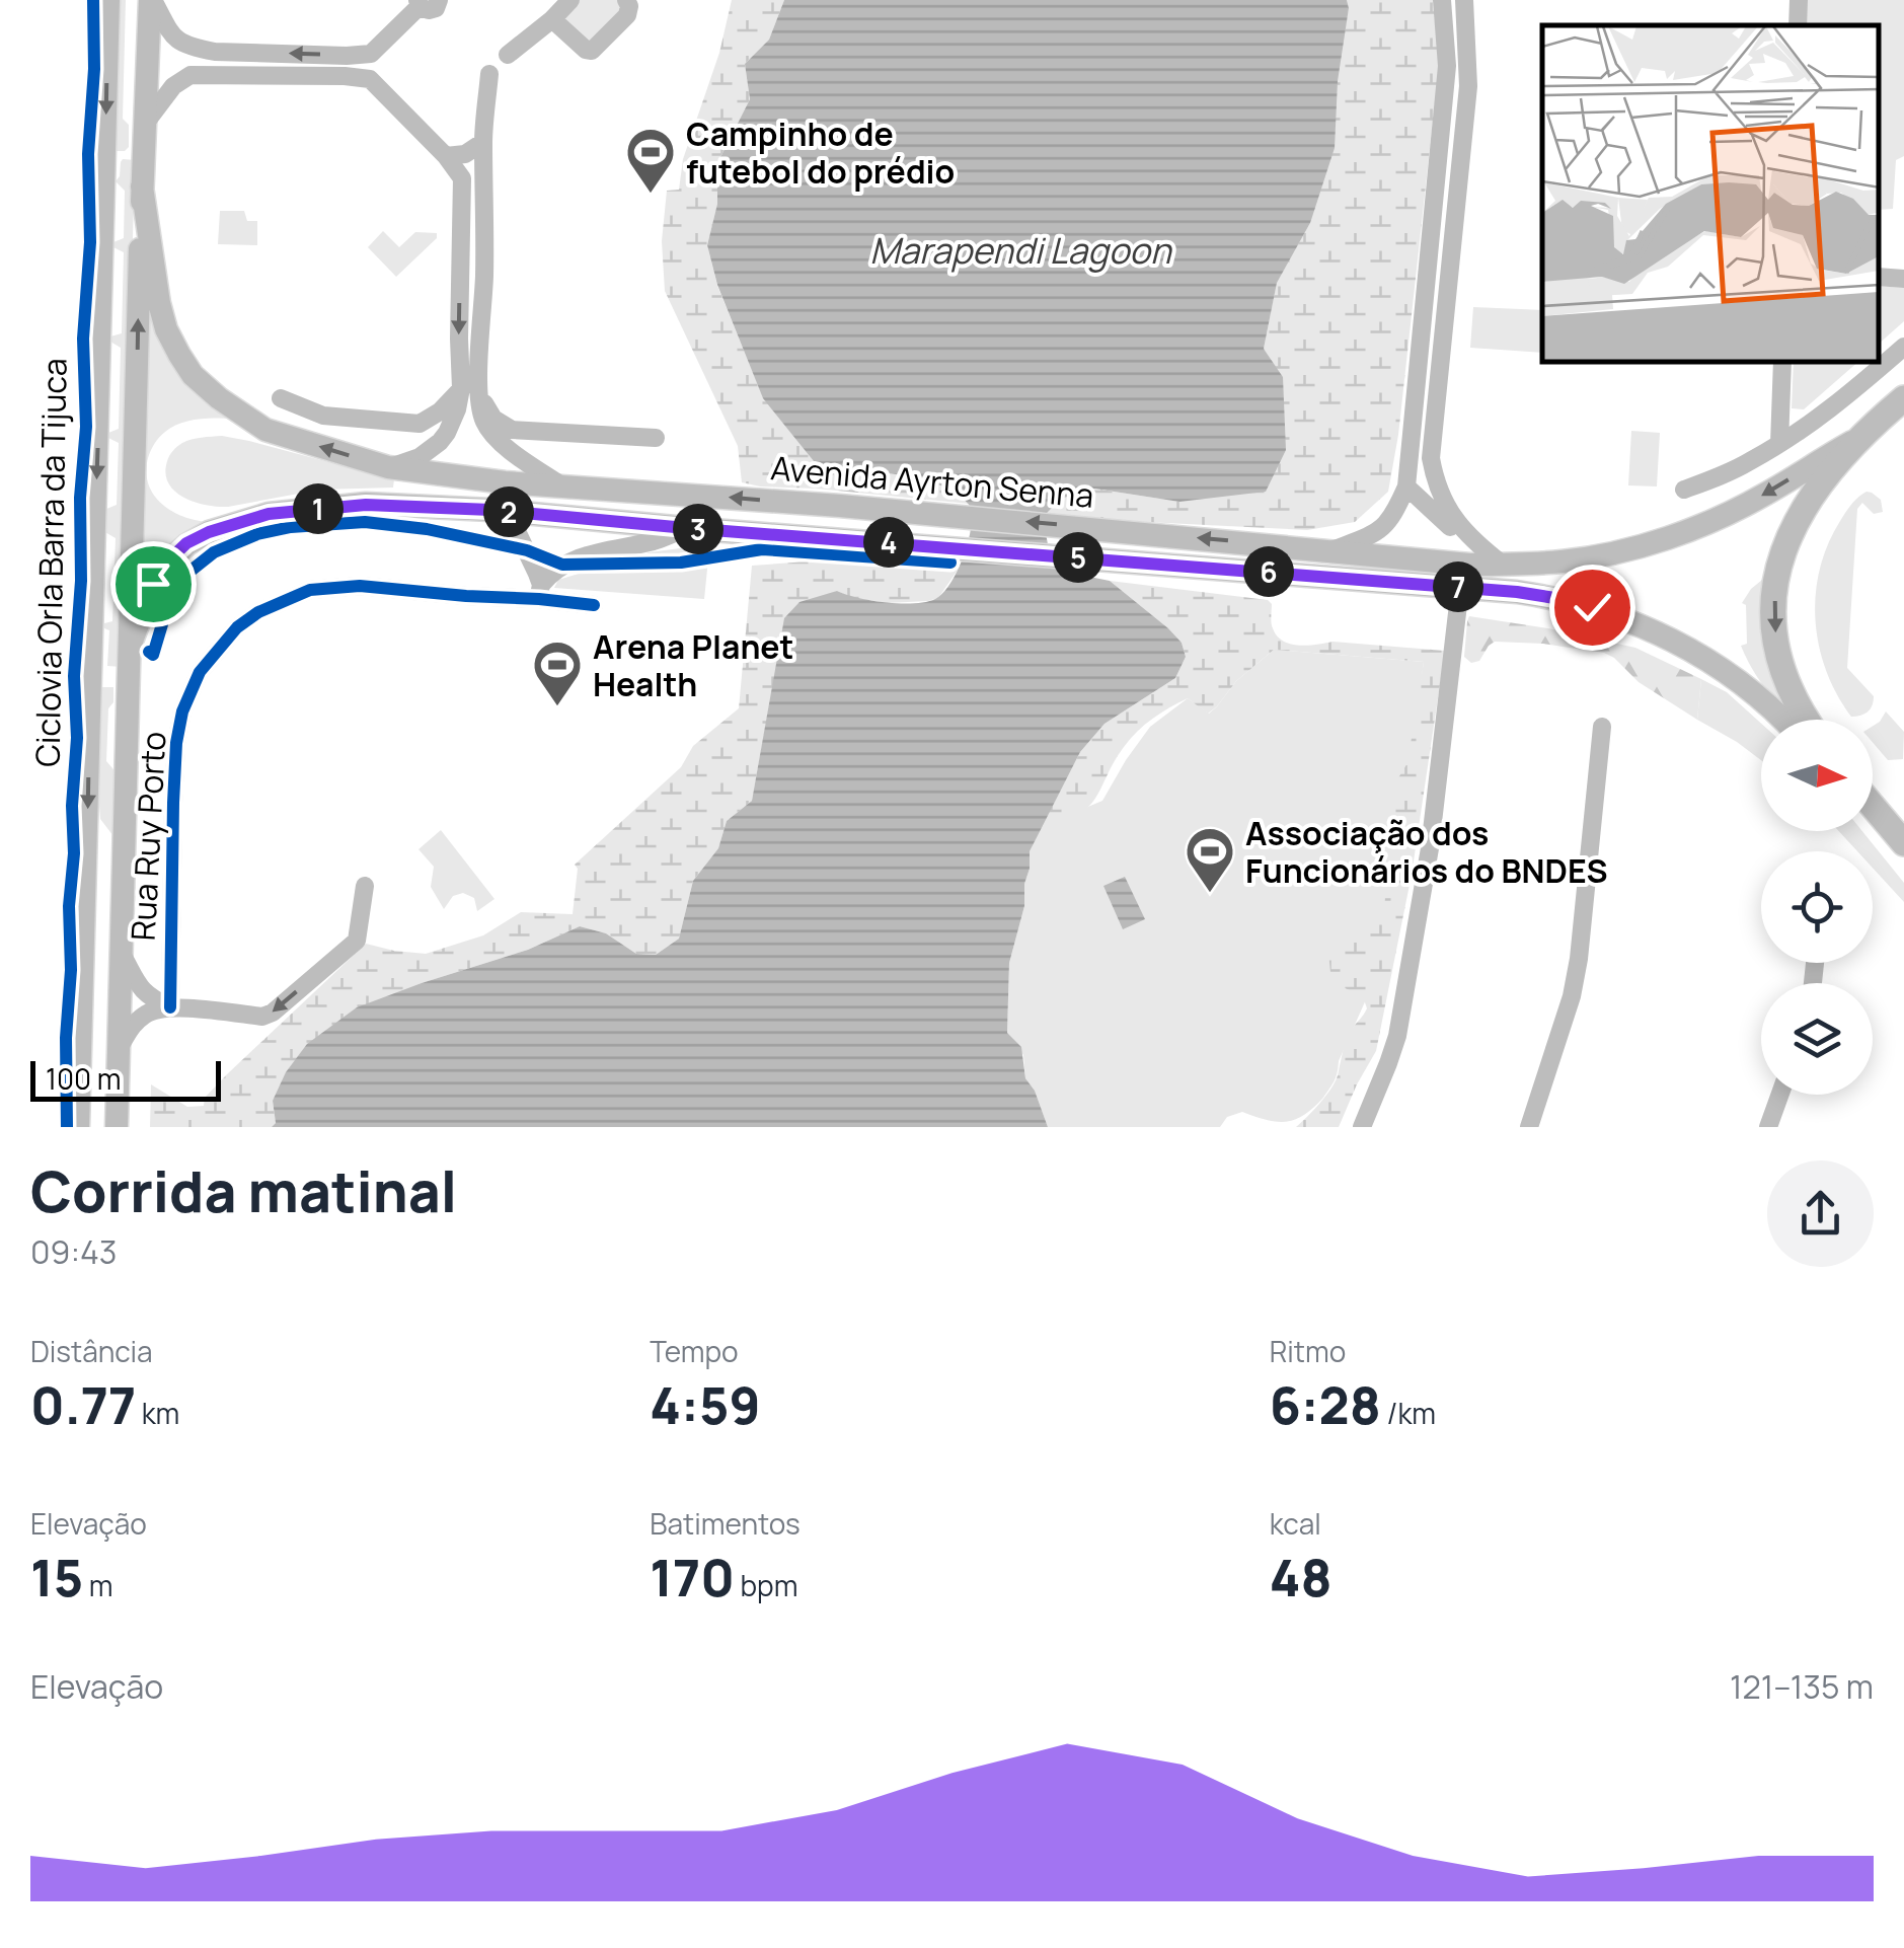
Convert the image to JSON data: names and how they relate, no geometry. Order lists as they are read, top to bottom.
{
  "streets": {
    "highway": ["Avenida Ayrton Senna"],
    "street": ["Rua Ruy Porto"],
    "cycle path": ["Ciclovia Orla Barra da Tijuca"]
  },
  "water": ["Marapendi Lagoon"],
  "places": {
    "sports": ["Campinho de futebol do prédio", "Arena Planet Health", "Associação dos Funcionários do BNDES"]
  },
  "scale_bar": "100 m",
  "north": "right",
  "page": {
    "pins": [
      "1",
      "2",
      "3",
      "4",
      "5",
      "6",
      "7"
    ],
    "scale": "100 m",
    "heading": ["Corrida matinal", "09:43"],
    "stats": [
      ["Distância", "0.77 km"],
      ["Tempo", "4:59"],
      ["Ritmo", "6:28 /km"],
      ["Elevação", "15 m"],
      ["Batimentos", "170 bpm"],
      ["kcal", "48"]
    ],
    "chart": ["Elevação", "121–135 m"]
  }
}
